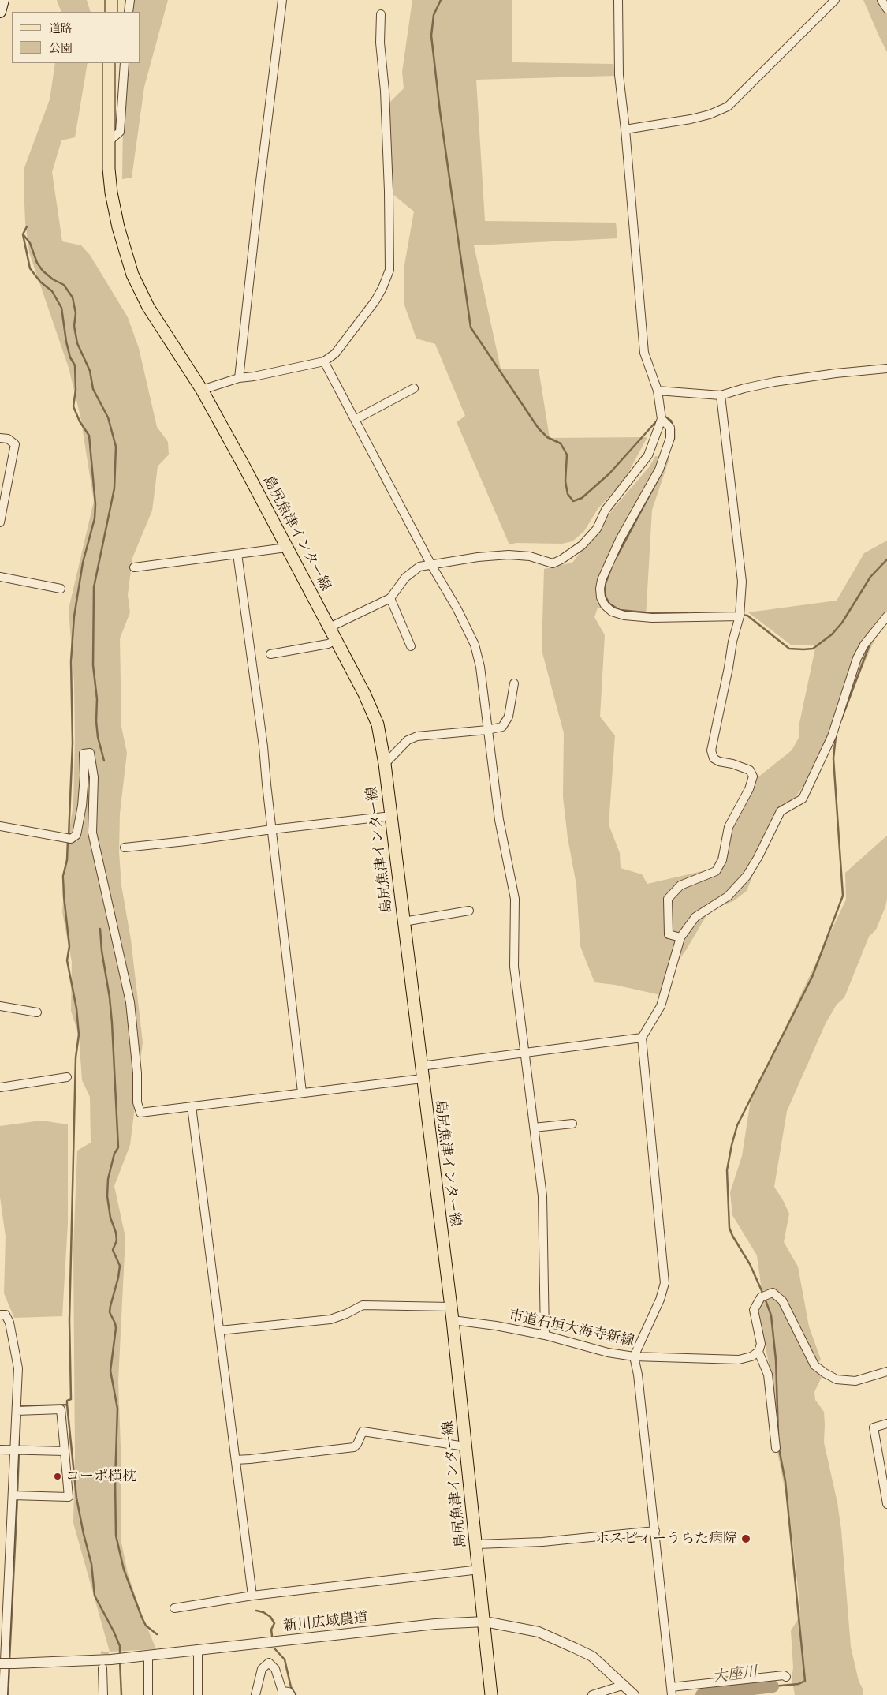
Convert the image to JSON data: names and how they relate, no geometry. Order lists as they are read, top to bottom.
{
  "streets": {
    "main road": ["島尻魚津インター線"],
    "street": ["市道石垣大海寺新線", "新川広域農道"]
  },
  "crossings": [
    ["島尻魚津インター線", "市道石垣大海寺新線"],
    ["島尻魚津インター線", "新川広域農道"]
  ],
  "water": ["大座川"],
  "places": ["コーポ横枕", "ホスピィーうらた病院"],
  "legend": ["道路", "公園"]
}
